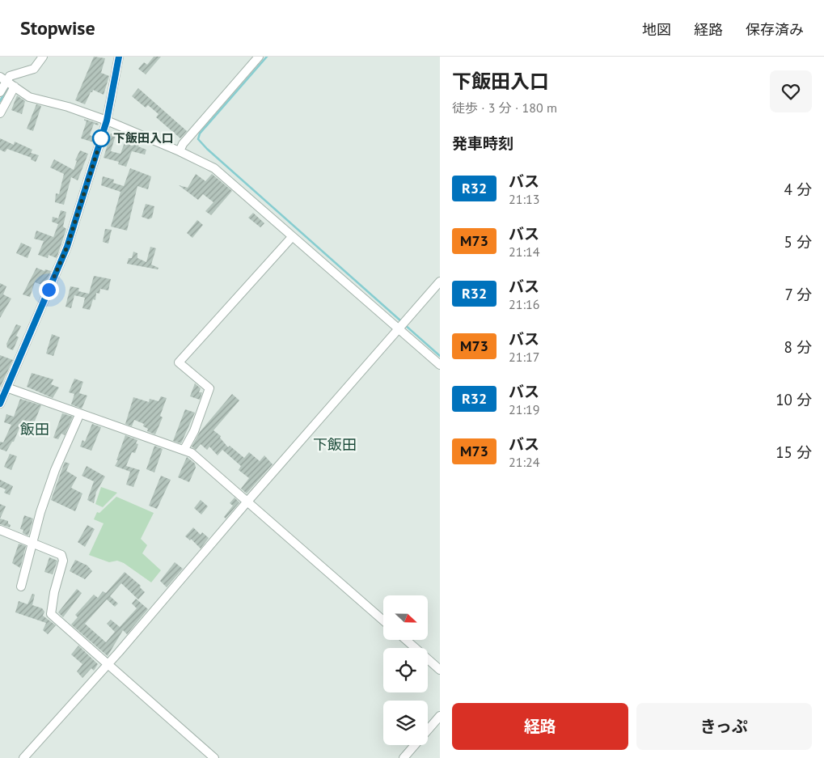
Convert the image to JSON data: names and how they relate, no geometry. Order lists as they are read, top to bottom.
{
  "districts": ["飯田", "下飯田"],
  "places": ["下飯田入口"],
  "lines": ["bus line R32"],
  "north": "right",
  "page": {
    "header": "Stopwise",
    "nav": ["地図", "経路", "保存済み"],
    "heading": [
      ["下飯田入口", "徒歩 · 3 分 · 180 m"],
      "発車時刻"
    ],
    "list": [
      {
        "mark": "R32",
        "name": "バス",
        "note": "21:13",
        "value": "4 分"
      },
      {
        "mark": "M73",
        "name": "バス",
        "note": "21:14",
        "value": "5 分"
      },
      {
        "mark": "R32",
        "name": "バス",
        "note": "21:16",
        "value": "7 分"
      },
      {
        "mark": "M73",
        "name": "バス",
        "note": "21:17",
        "value": "8 分"
      },
      {
        "mark": "R32",
        "name": "バス",
        "note": "21:19",
        "value": "10 分"
      },
      {
        "mark": "M73",
        "name": "バス",
        "note": "21:24",
        "value": "15 分"
      }
    ],
    "buttons": ["経路", "きっぷ"]
  }
}
